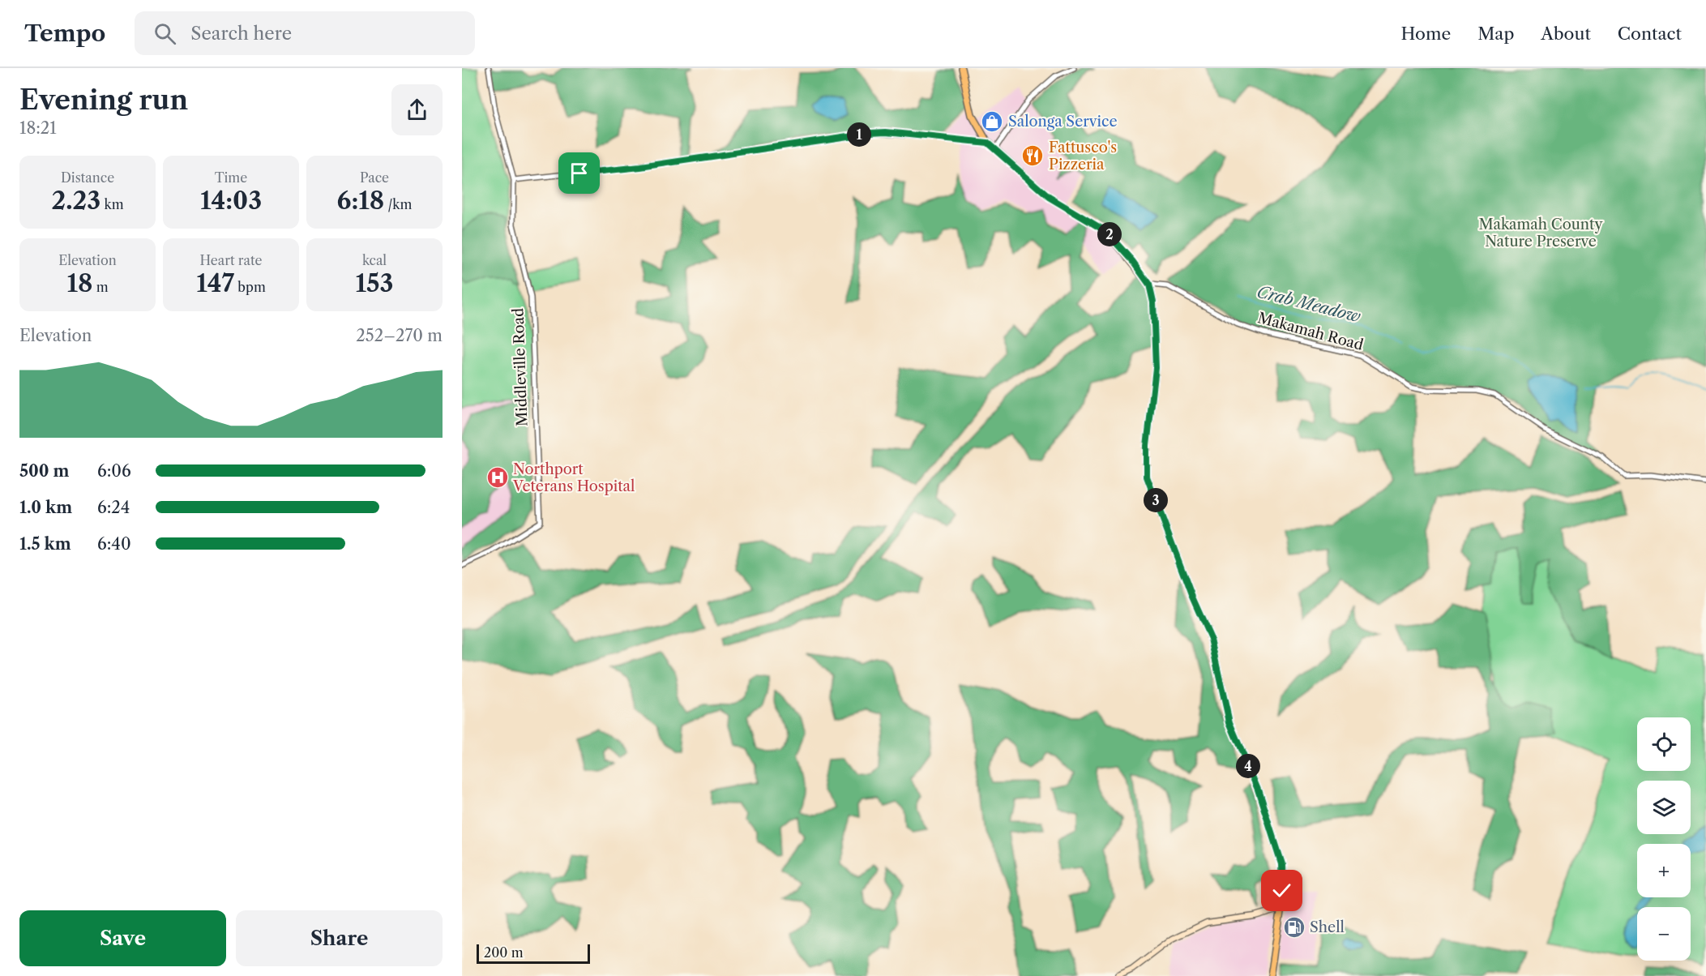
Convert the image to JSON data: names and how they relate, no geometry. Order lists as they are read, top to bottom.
{
  "streets": {
    "street": ["Makamah Road", "Middleville Road"]
  },
  "water": ["Crab Meadow"],
  "parks": ["Makamah County Nature Preserve"],
  "places": {
    "shop": ["Salonga Service"],
    "restaurant": ["Fattusco's Pizzeria"],
    "hospital": ["Northport Veterans Hospital"],
    "fuel station": ["Shell"]
  },
  "scale_bar": "200 m",
  "page": {
    "header": "Tempo",
    "search": "Search here",
    "nav": [
      "Home",
      "Map",
      "About",
      "Contact"
    ],
    "heading": ["Evening run", "18:21"],
    "pins": [
      "1",
      "2",
      "3",
      "4"
    ],
    "stats": [
      ["Distance", "2.23 km"],
      ["Time", "14:03"],
      ["Pace", "6:18 /km"],
      ["Elevation", "18 m"],
      ["Heart rate", "147 bpm"],
      ["kcal", "153"]
    ],
    "chart": ["Elevation", "252–270 m"],
    "list": [
      {
        "name": "500 m",
        "note": "6:06"
      },
      {
        "name": "1.0 km",
        "note": "6:24"
      },
      {
        "name": "1.5 km",
        "note": "6:40"
      }
    ],
    "map_buttons": ["+", "−"],
    "buttons": ["Save", "Share"],
    "scale": "200 m"
  }
}
